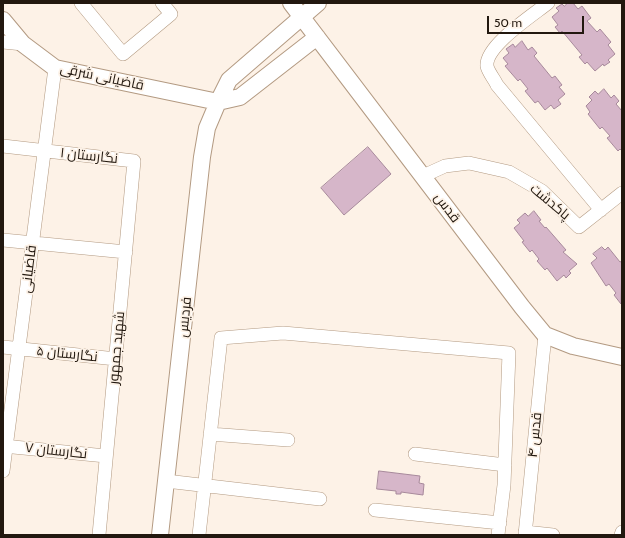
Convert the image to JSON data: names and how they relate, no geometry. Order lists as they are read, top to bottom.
{
  "streets": {
    "street": [
      "قاضیانی شرقی",
      "نگارستان ۱",
      "پاکدشت",
      "قدس",
      "قاضیانی",
      "فردیس",
      "شهید جمهور",
      "نگارستان ۵",
      "قدس ۴",
      "نگارستان ۷"
    ]
  },
  "crossings": [
    ["قاضیانی شرقی", "قاضیانی"],
    ["قاضیانی شرقی", "فردیس"],
    ["نگارستان ۱", "قاضیانی"],
    ["نگارستان ۱", "شهید جمهور"],
    ["پاکدشت", "قدس"],
    ["قدس", "فردیس"],
    ["قدس", "قدس ۴"],
    ["قاضیانی", "نگارستان ۵"],
    ["قاضیانی", "نگارستان ۷"],
    ["شهید جمهور", "نگارستان ۵"],
    ["شهید جمهور", "نگارستان ۷"]
  ],
  "scale_bar": "50 m"
}
